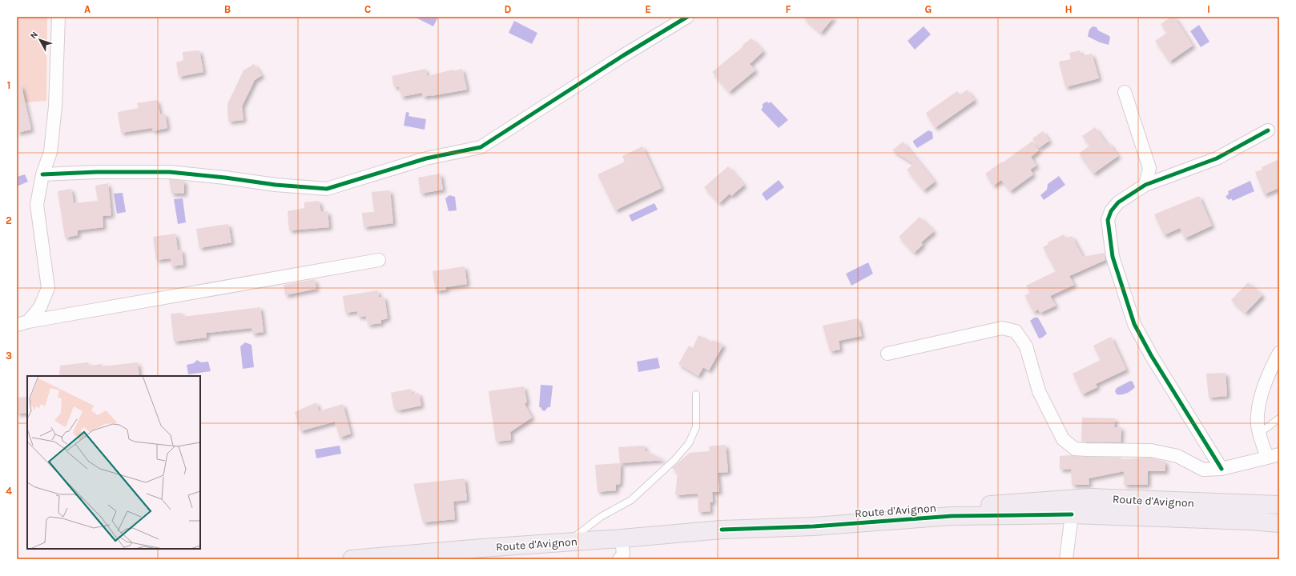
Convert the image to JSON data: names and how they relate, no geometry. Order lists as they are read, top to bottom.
{
  "streets": {
    "main road": ["Route d'Avignon"]
  },
  "north": "top left",
  "grid": {
    "columns": [
      "A",
      "B",
      "C",
      "D",
      "E",
      "F",
      "G",
      "H",
      "I"
    ],
    "rows": [
      "1",
      "2",
      "3",
      "4"
    ]
  }
}
